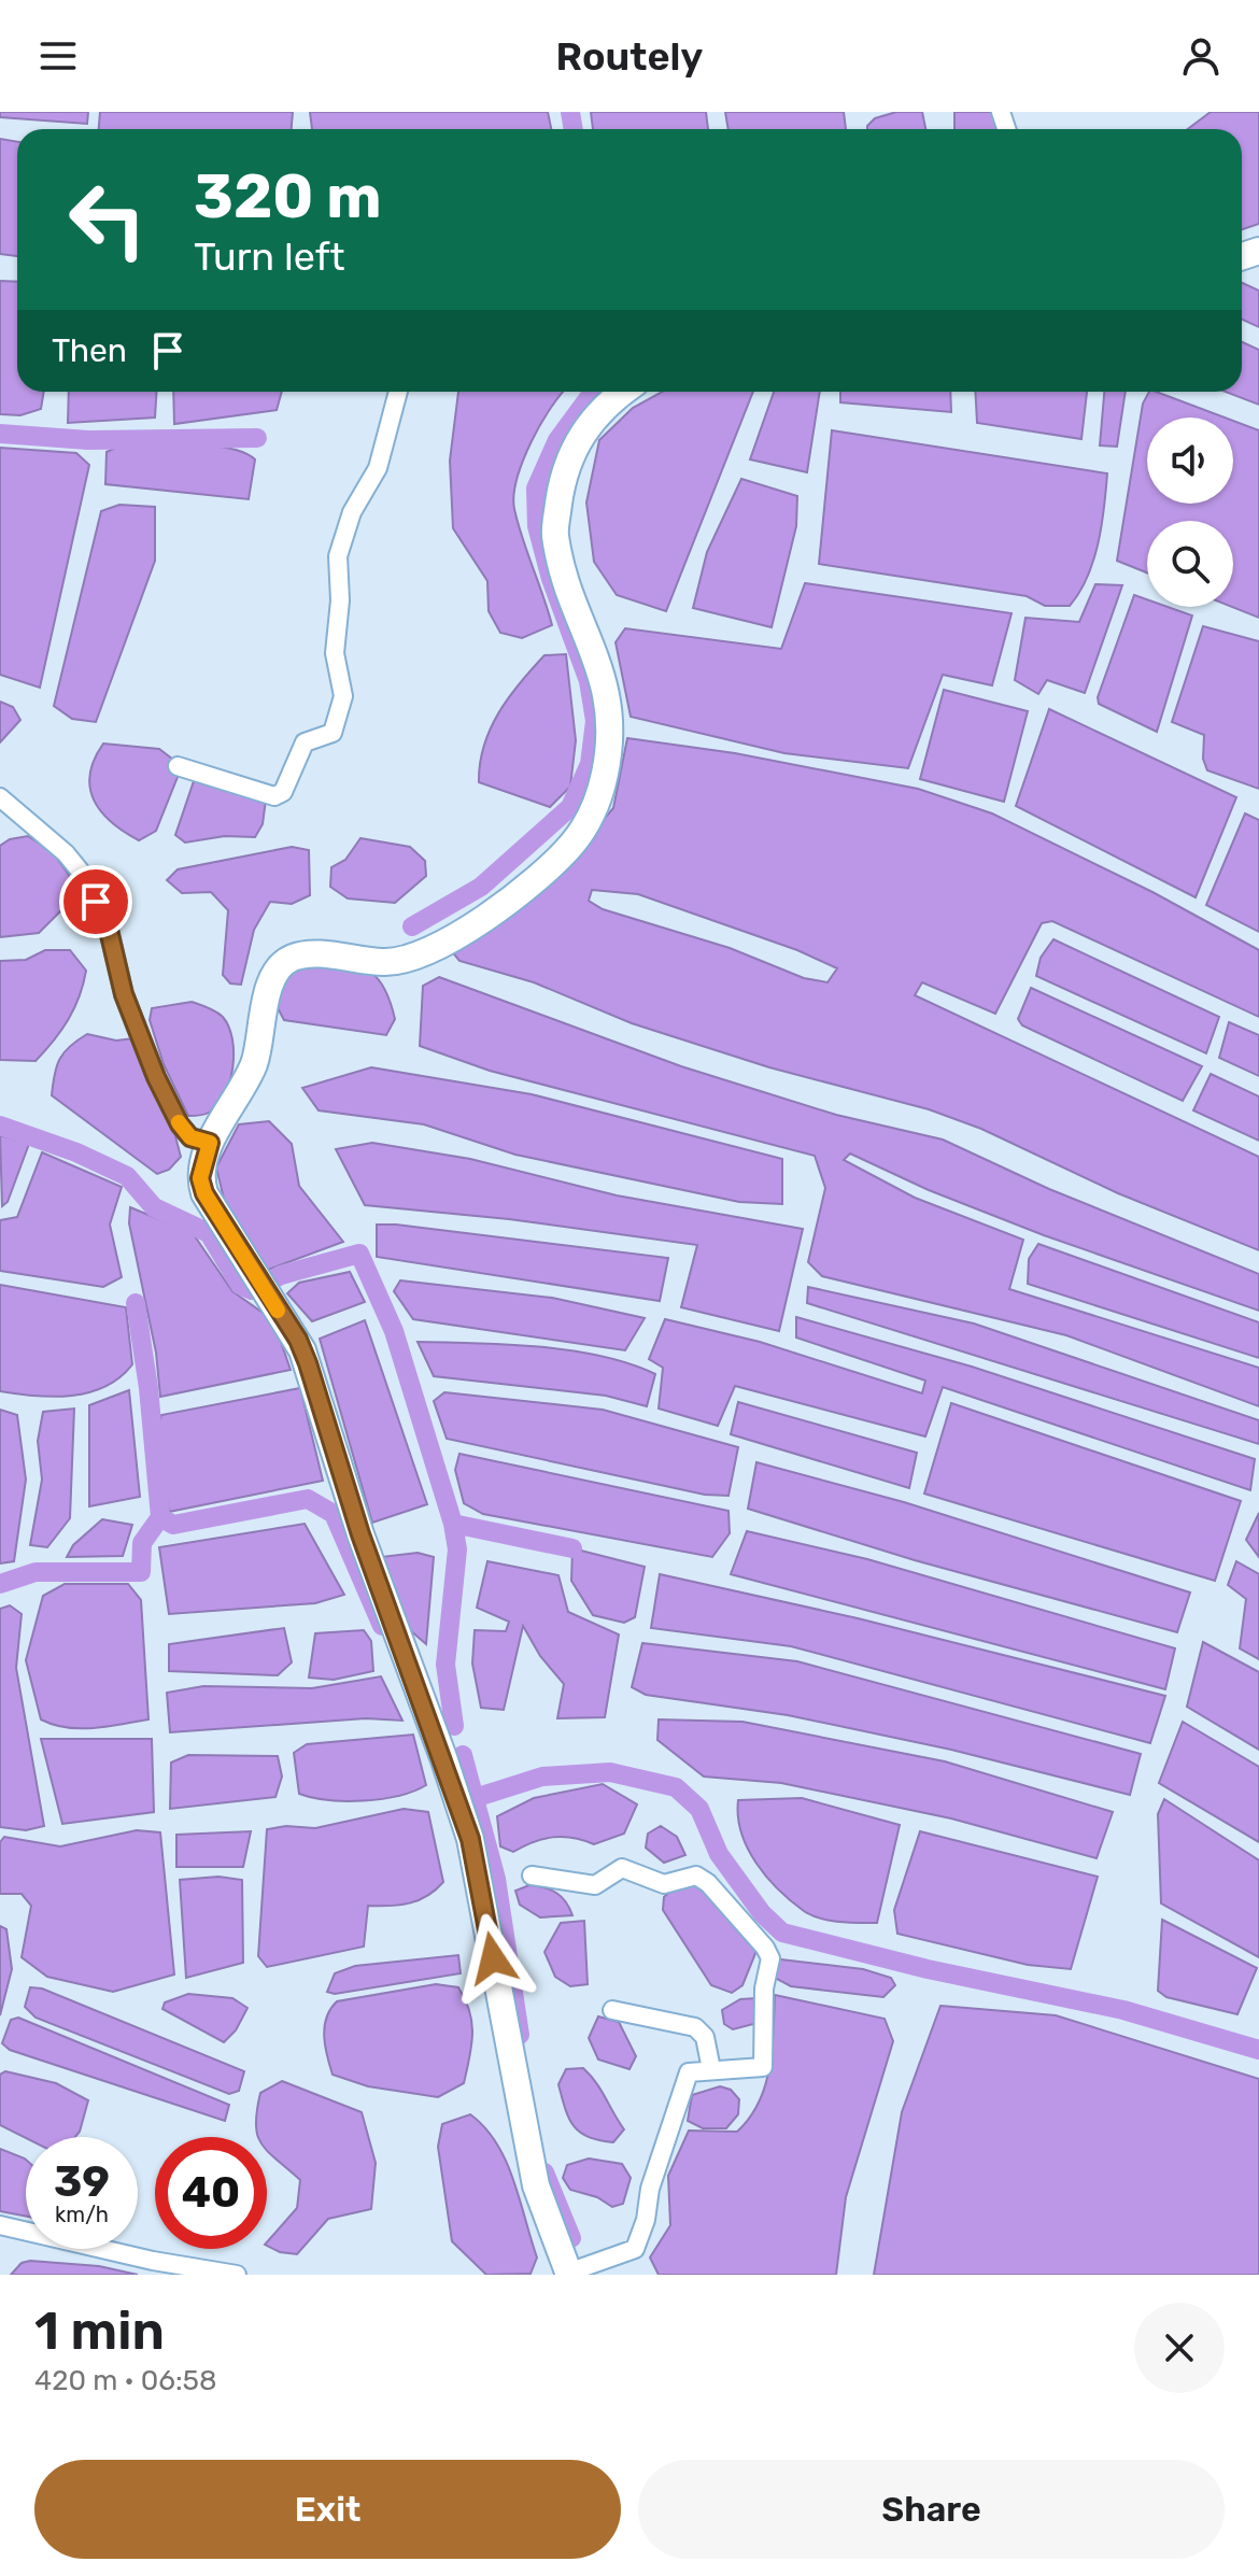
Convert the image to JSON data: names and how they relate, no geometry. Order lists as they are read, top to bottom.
{
  "page": {
    "header": "Routely",
    "turn": ["320 m", "Turn left"],
    "then": "Then",
    "speed": "39 km/h",
    "limit": "40",
    "heading": ["1 min", "420 m · 06:58"],
    "buttons": ["Exit", "Share"]
  }
}
